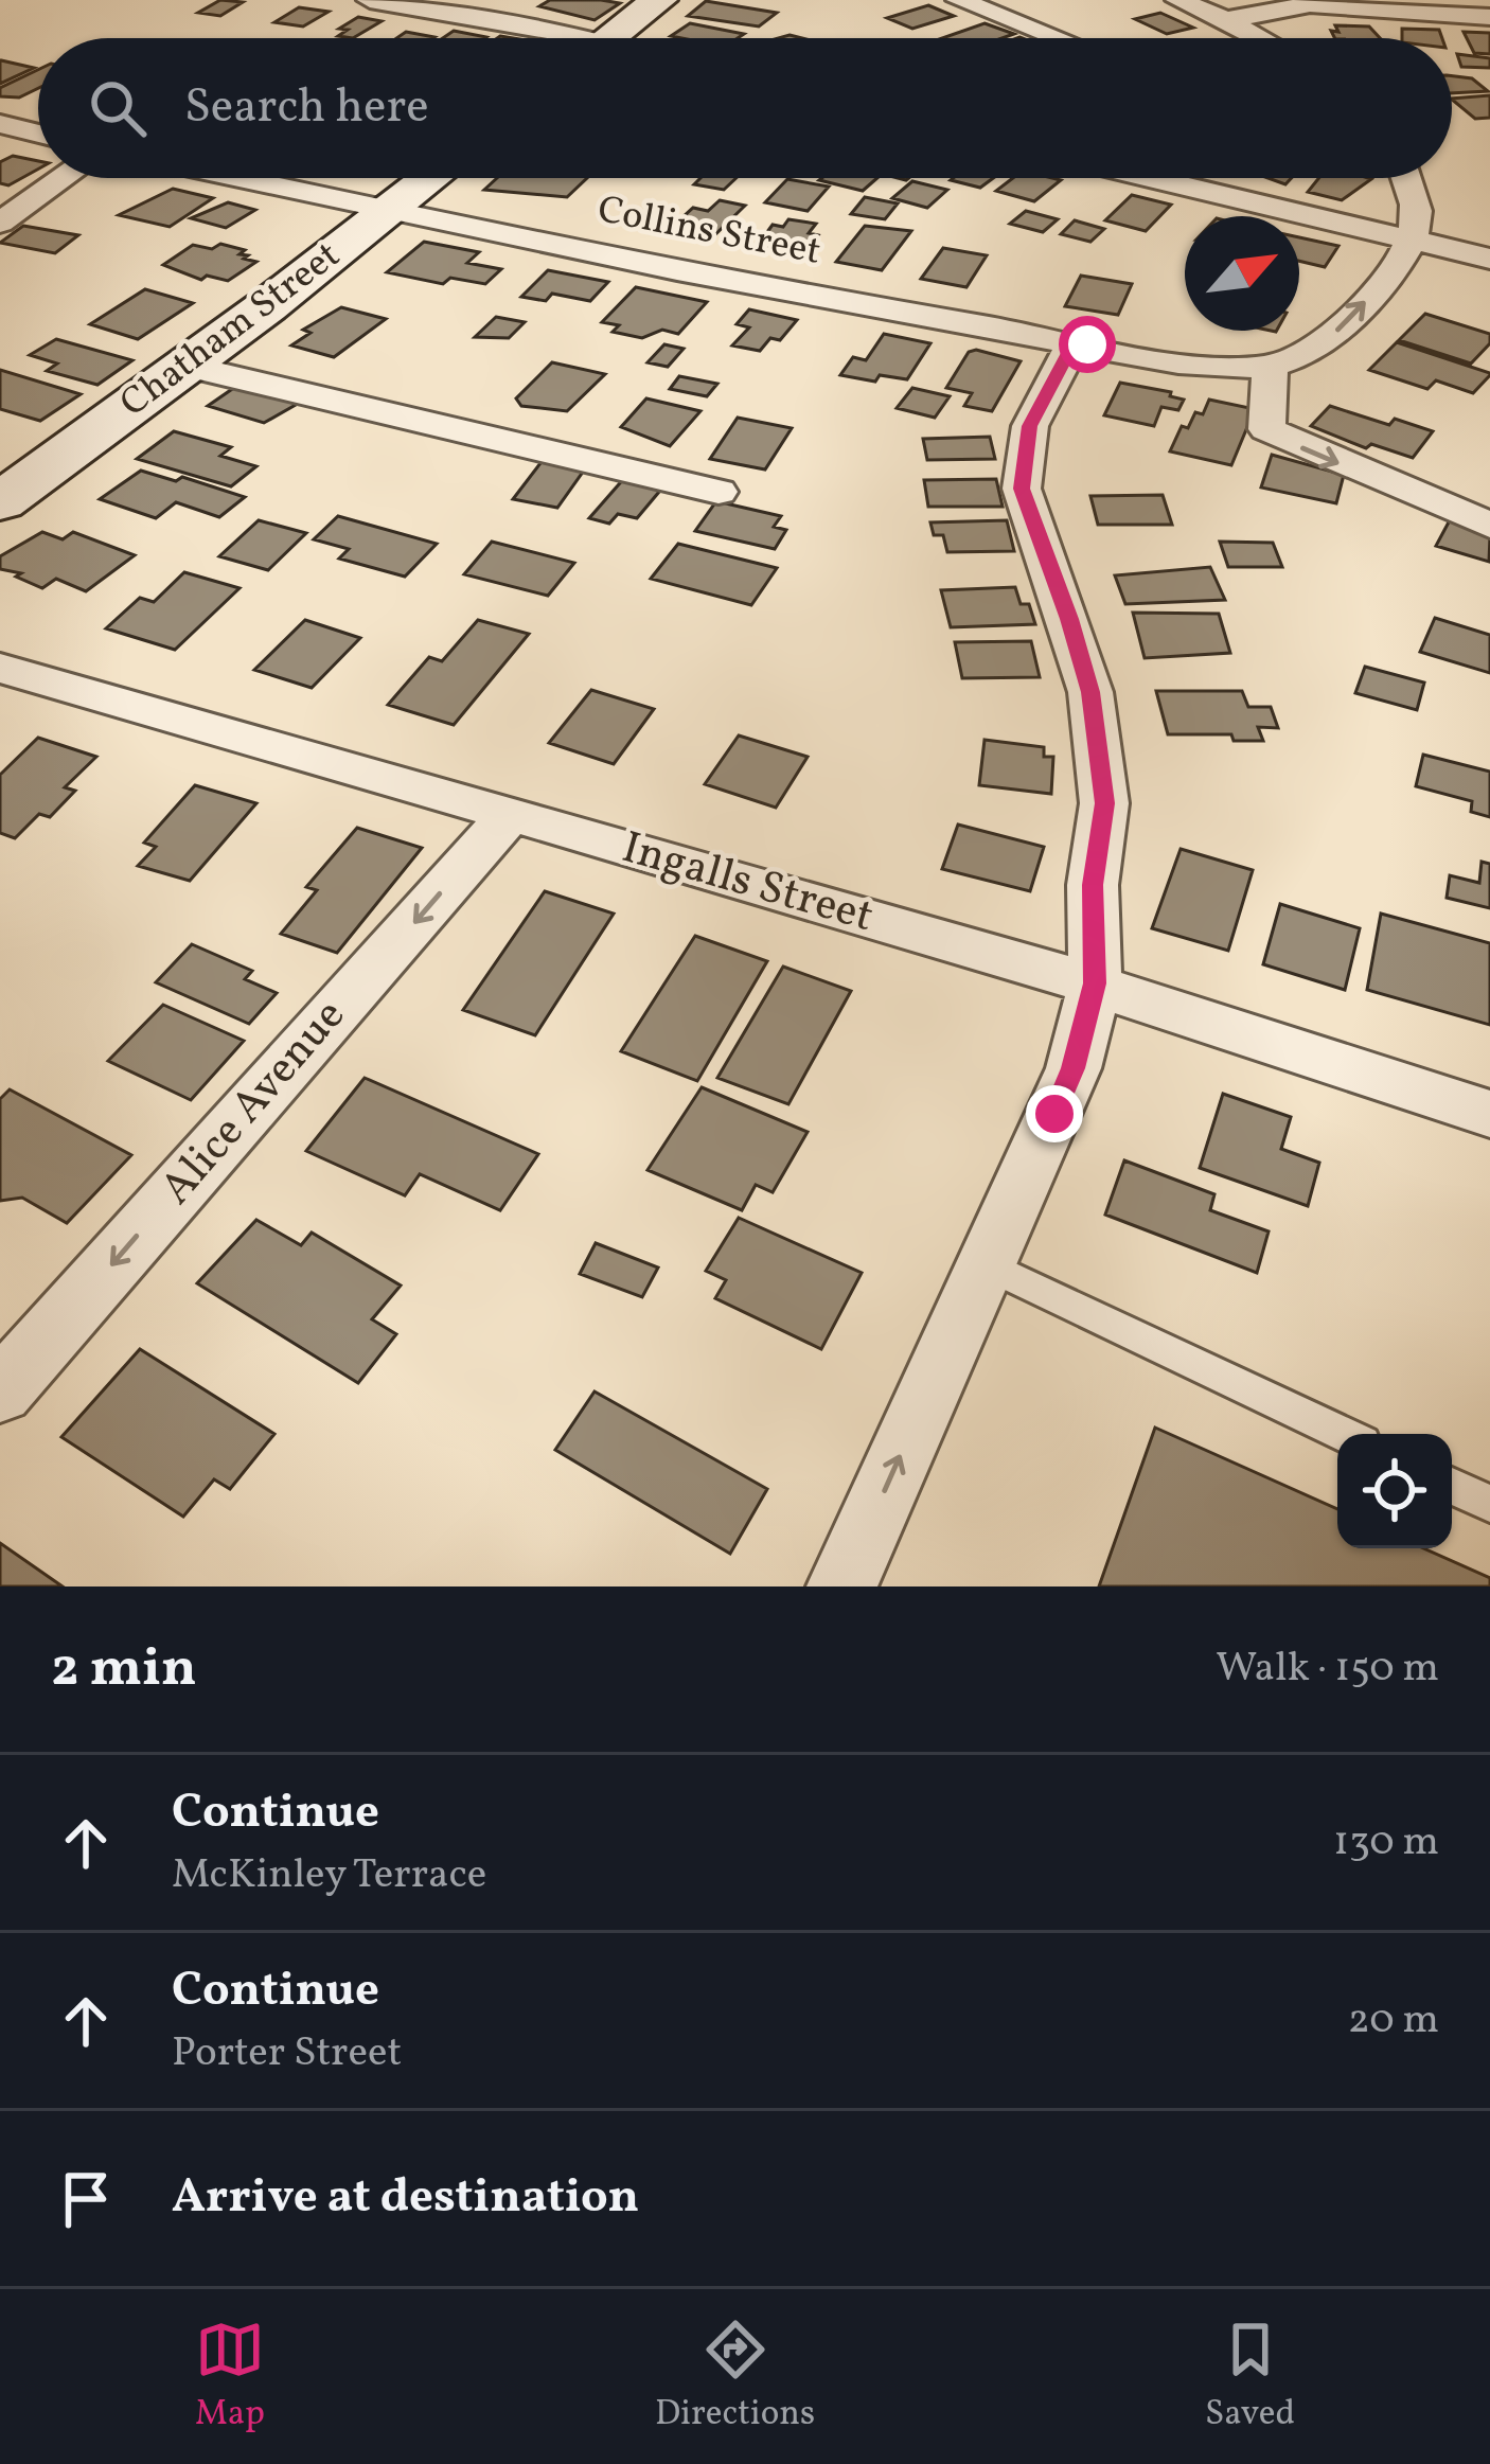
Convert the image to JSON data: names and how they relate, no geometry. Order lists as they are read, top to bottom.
{
  "streets": {
    "main road": ["Chatham Street"],
    "street": ["Collins Street", "Ingalls Street", "Alice Avenue"]
  },
  "crossings": [
    ["Collins Street", "Chatham Street"],
    ["Ingalls Street", "Alice Avenue"]
  ],
  "one_way": ["Alice Avenue"],
  "north": "top right",
  "page": {
    "search": "Search here",
    "heading": ["2 min", "Walk · 150 m"],
    "list": [
      ["Continue", "McKinley Terrace", "130 m"],
      ["Continue", "Porter Street", "20 m"],
      "Arrive at destination"
    ],
    "nav": ["Map", "Directions", "Saved"]
  }
}
